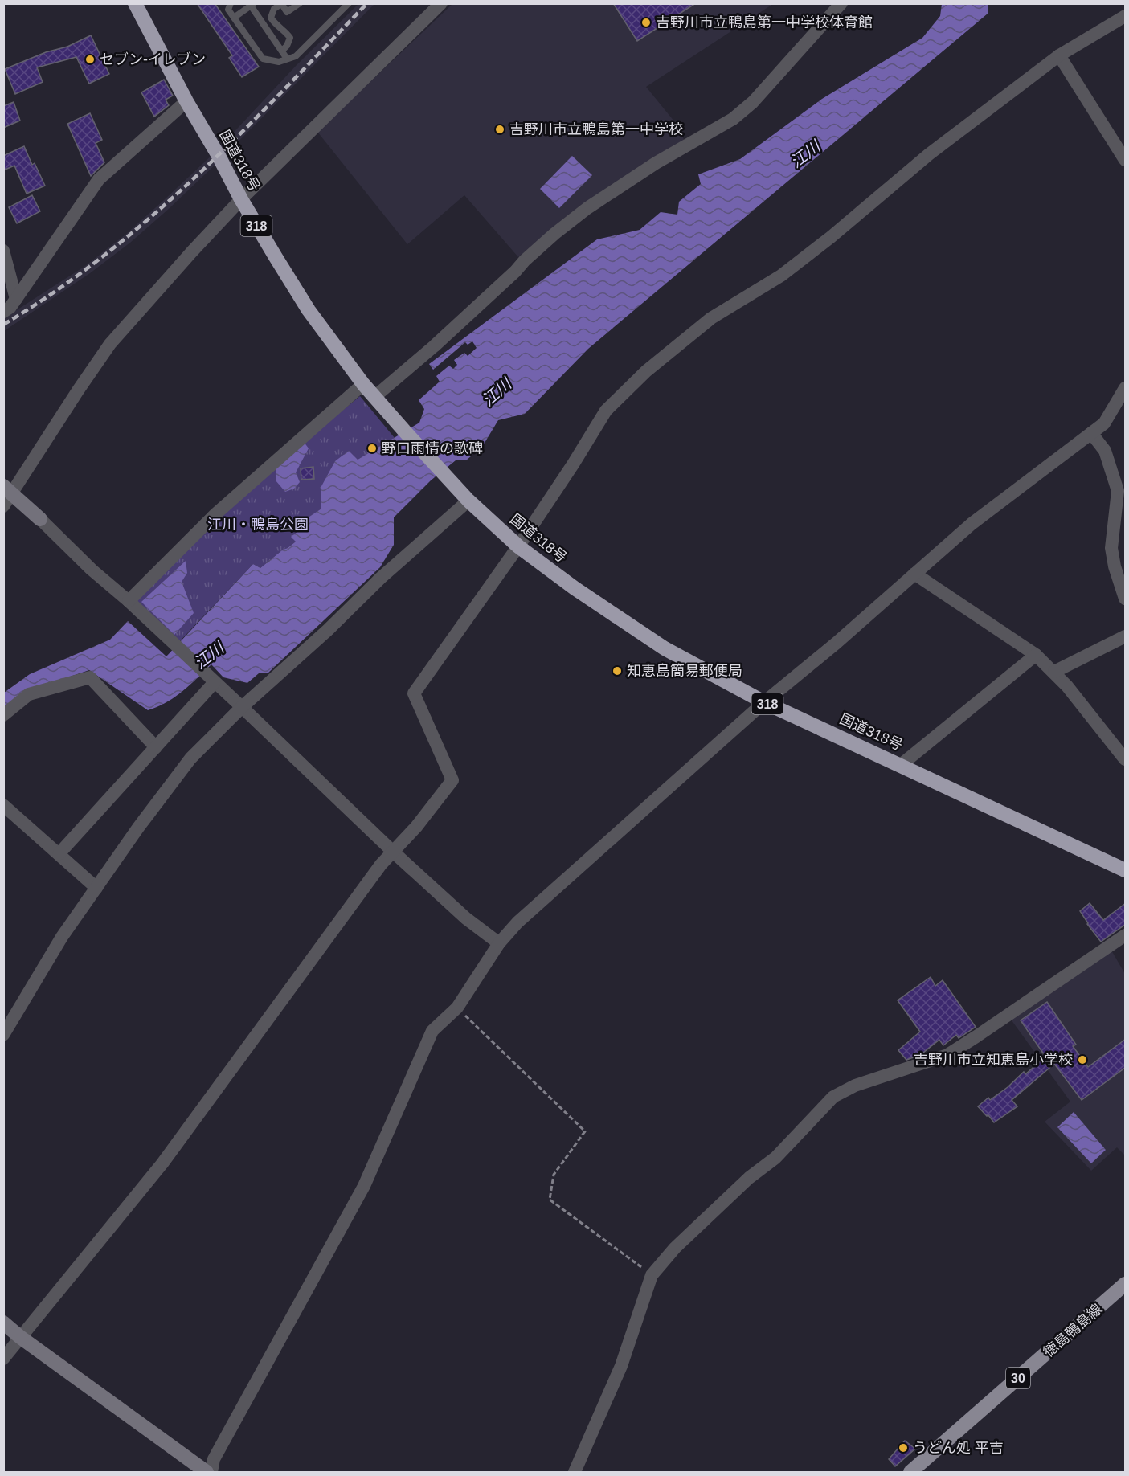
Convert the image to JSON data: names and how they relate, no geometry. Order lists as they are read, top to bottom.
{
  "streets": {
    "highway": ["国道318号", "318"],
    "main road": ["徳島鴨島線", "30"]
  },
  "water": ["江川"],
  "parks": ["江川・鴨島公園"],
  "places": [
    "吉野川市立鴨島第一中学校体育館",
    "セブン-イレブン",
    "吉野川市立鴨島第一中学校",
    "野口雨情の歌碑",
    "知恵島簡易郵便局",
    "吉野川市立知恵島小学校",
    "うどん処 平吉"
  ]
}
